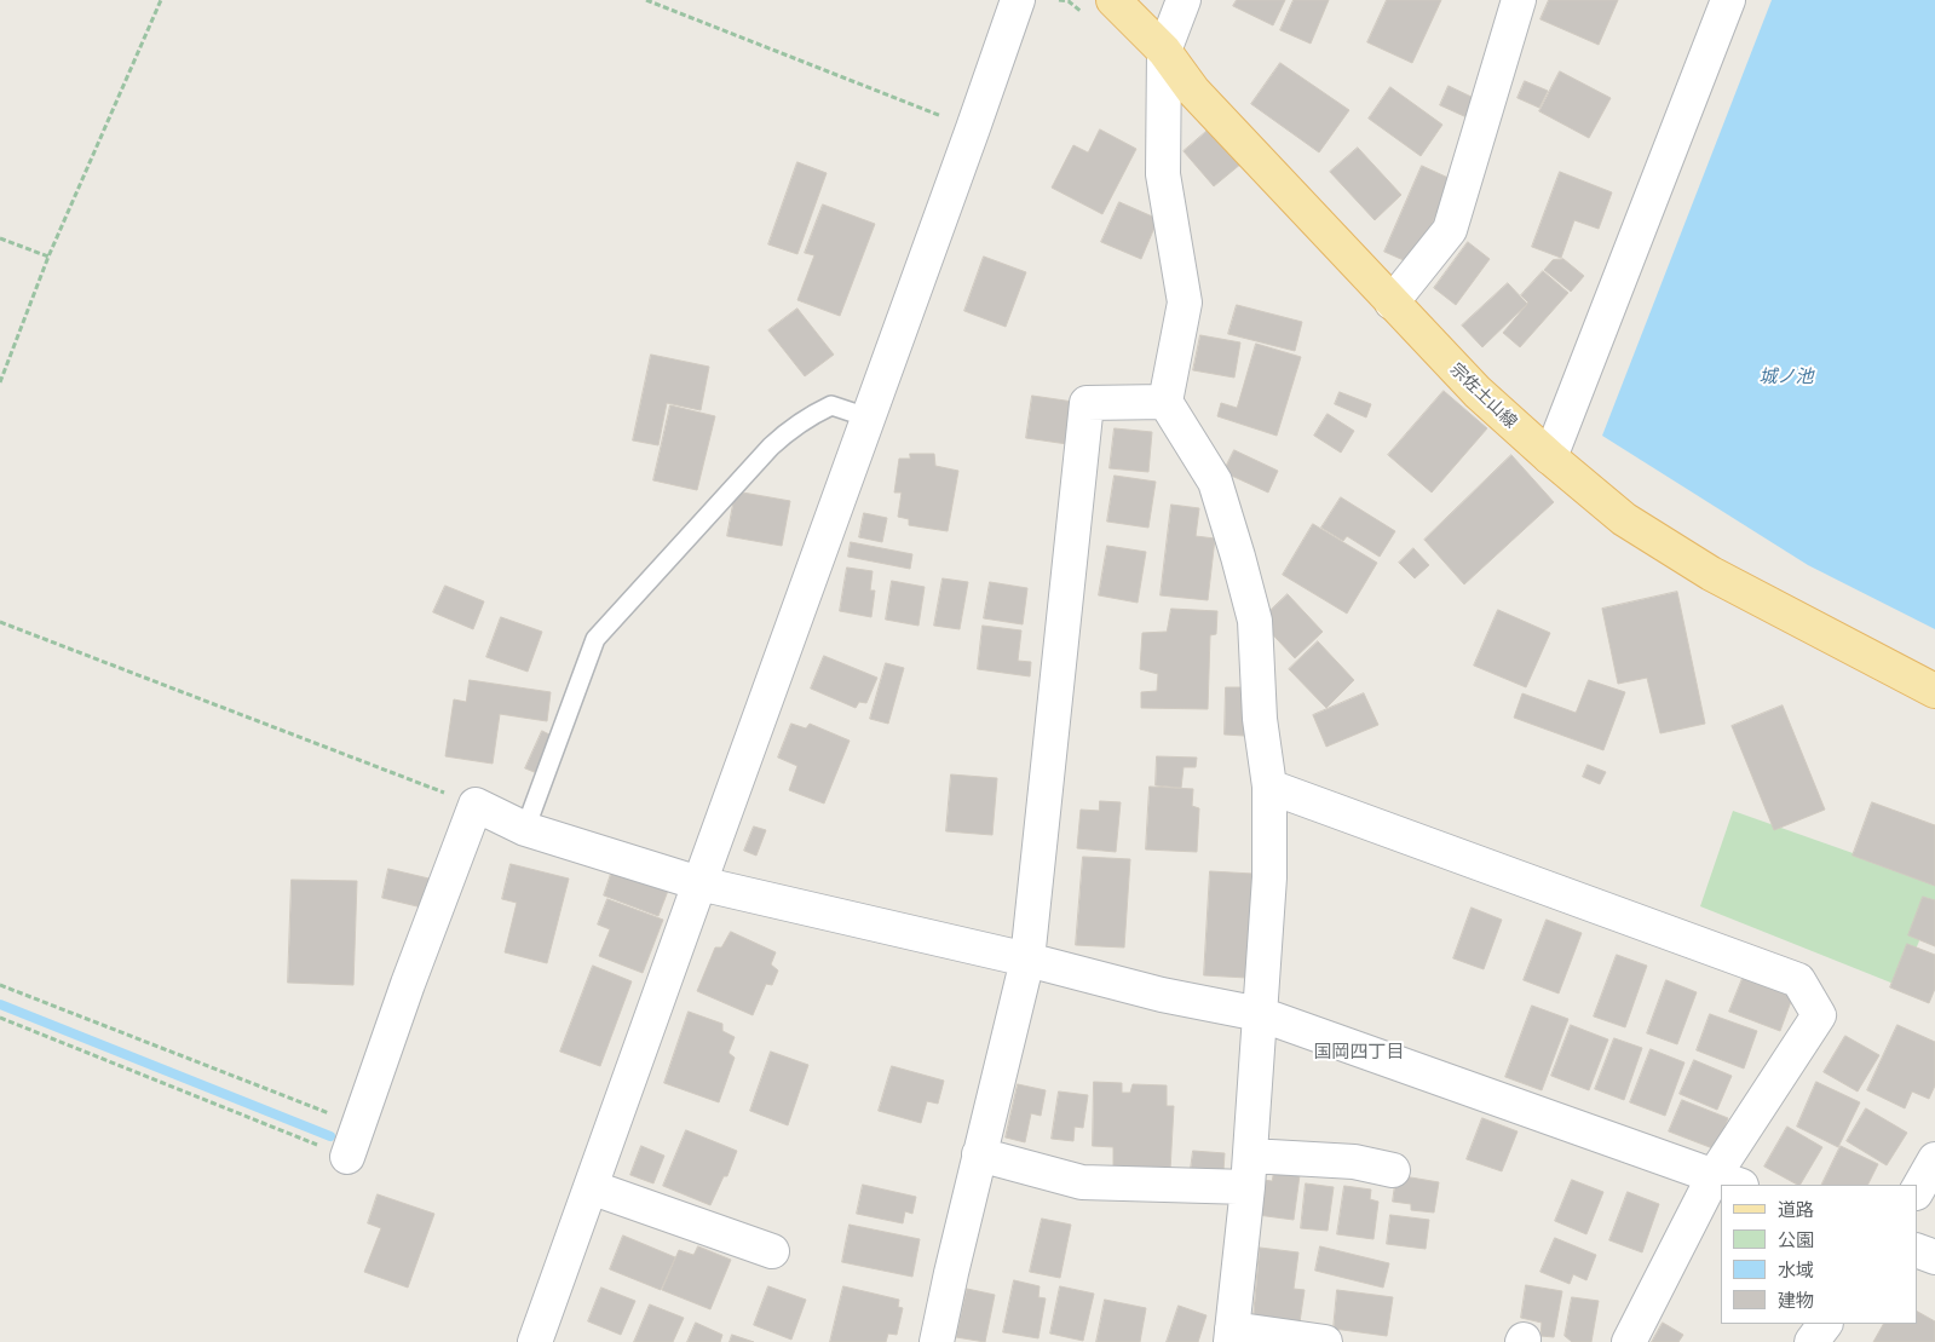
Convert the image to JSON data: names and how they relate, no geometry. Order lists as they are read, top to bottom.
{
  "streets": {
    "main road": ["宗佐土山線"]
  },
  "districts": ["国岡四丁目"],
  "water": ["城ノ池"],
  "legend": [
    "道路",
    "公園",
    "水域",
    "建物"
  ]
}
